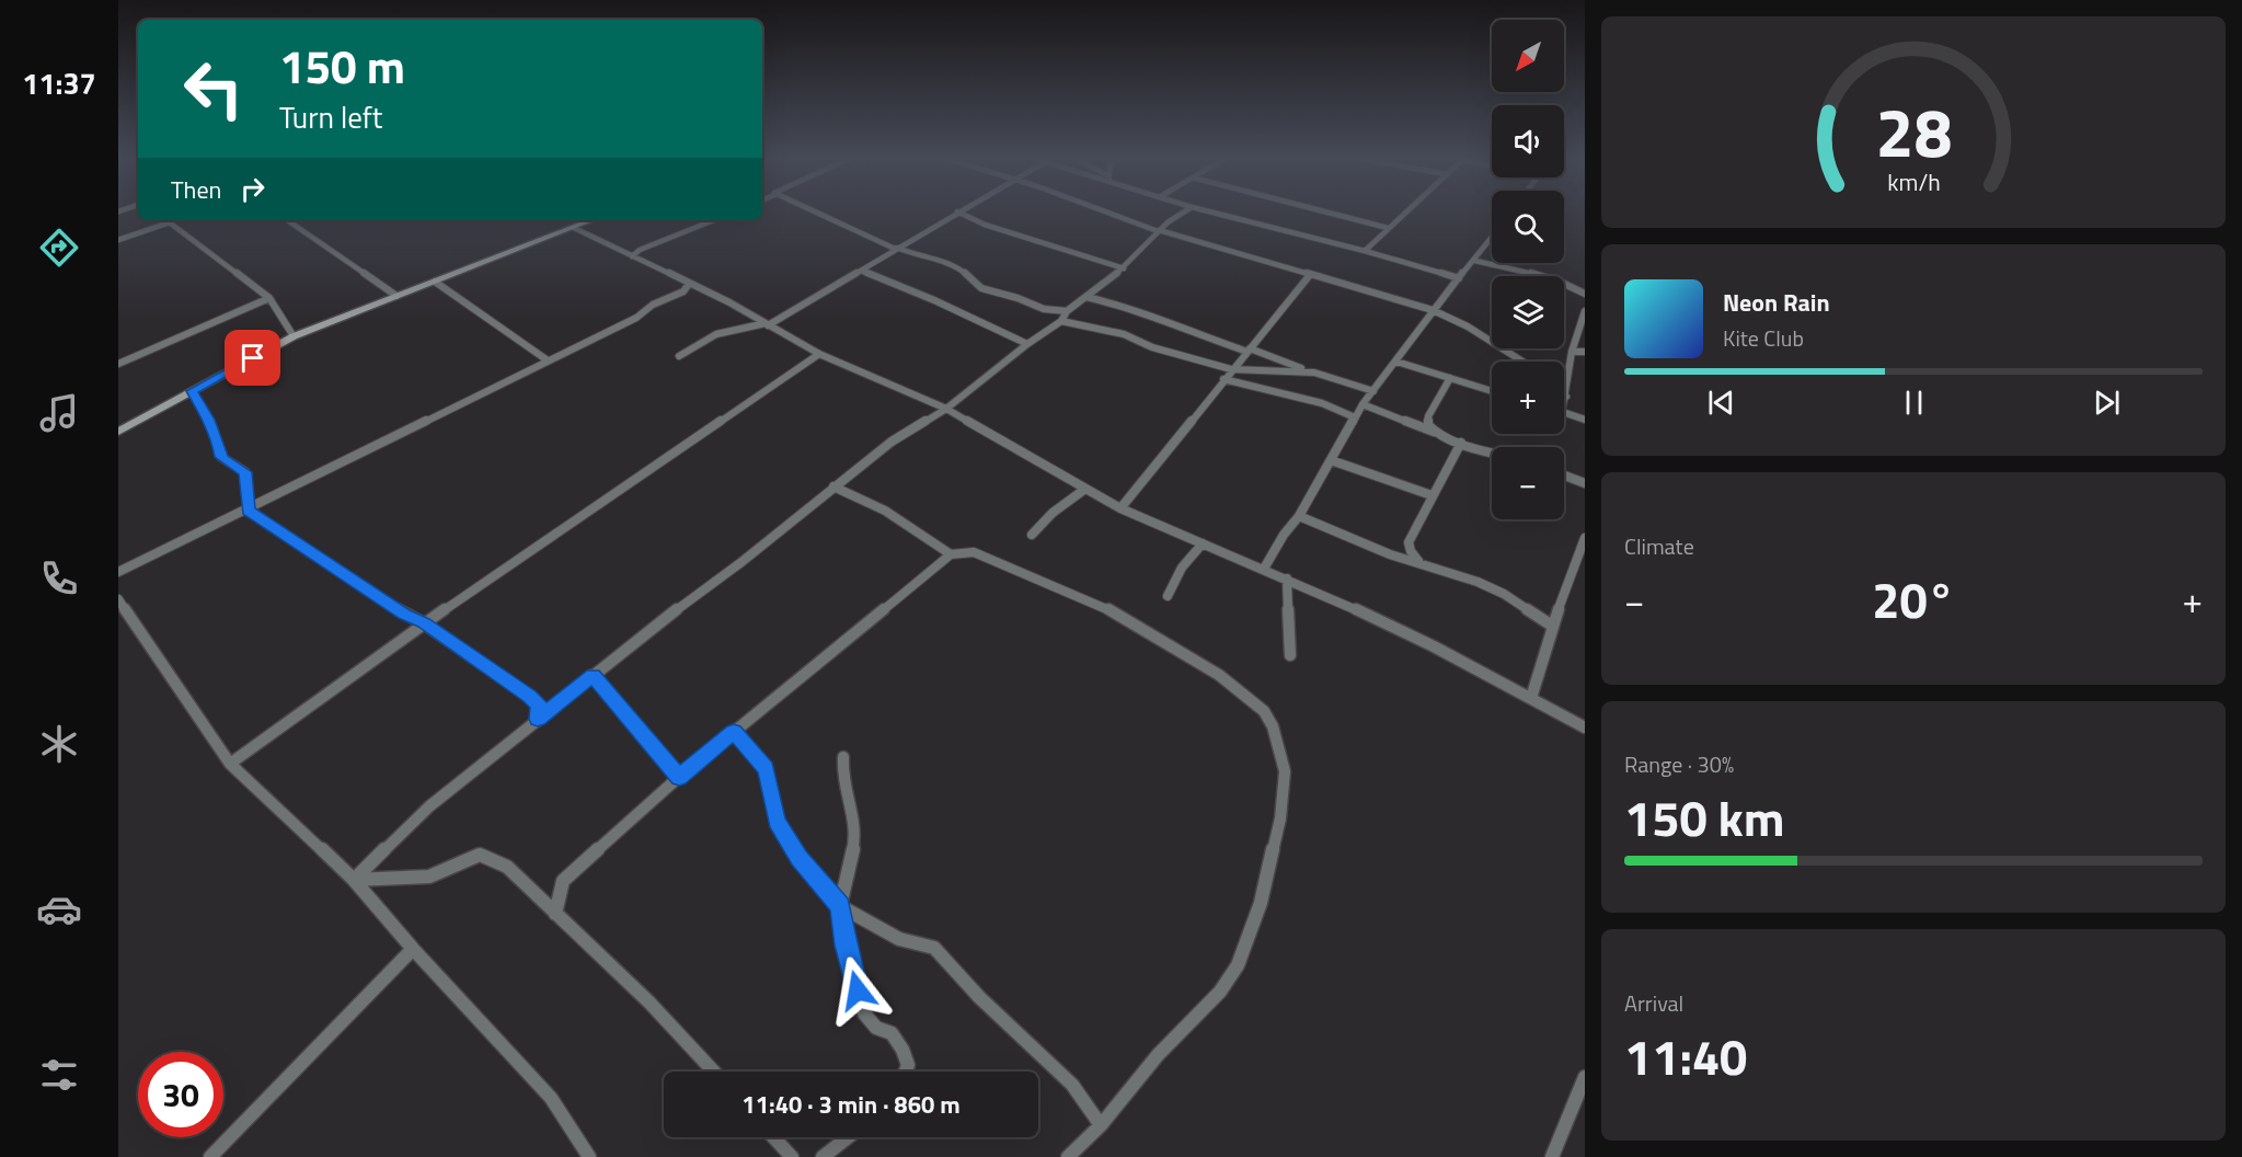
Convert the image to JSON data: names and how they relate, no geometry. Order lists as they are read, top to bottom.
{
  "north": "bottom left",
  "page": {
    "tabs": "11:37",
    "map_buttons": ["+", "−"],
    "turn": ["150 m", "Turn left"],
    "then": "Then",
    "song": ["Neon Rain", "Kite Club"],
    "tile": [
      "Climate",
      ["Range · 30%", "150 km"],
      ["Arrival", "11:40"]
    ],
    "heat": ["−", "20°", "+"],
    "limit": "30",
    "trip": "11:40 · 3 min · 860 m",
    "gauge": ["28", "km/h"]
  }
}
